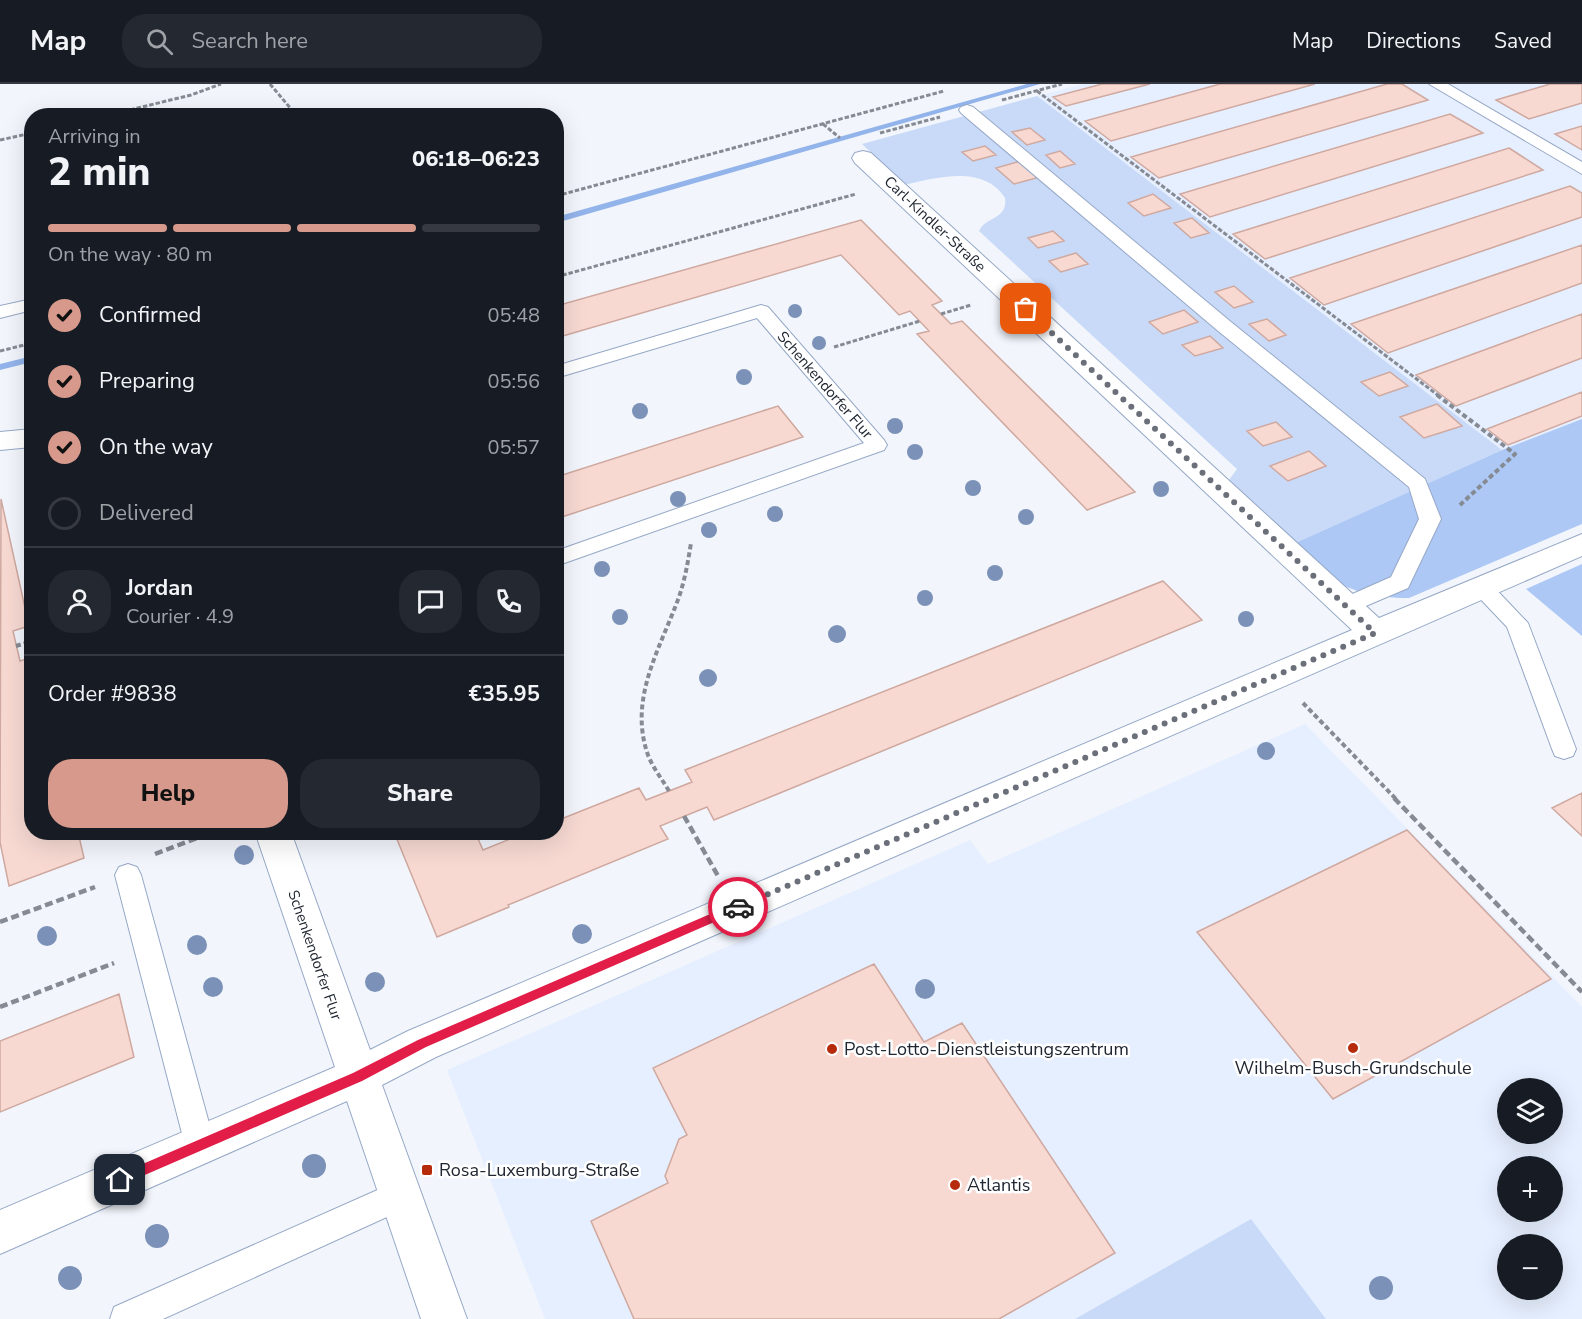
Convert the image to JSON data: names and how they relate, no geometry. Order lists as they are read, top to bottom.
{
  "streets": {
    "street": ["Carl-Kindler-Straße", "Schenkendorfer Flur"]
  },
  "places": {
    "other": ["Wilhelm-Busch-Grundschule", "Post-Lotto-Dienstleistungszentrum", "Atlantis"],
    "transit": ["Rosa-Luxemburg-Straße"]
  },
  "page": {
    "header": "Map",
    "search": "Search here",
    "nav": ["Map", "Directions", "Saved"],
    "heading": ["2 min", "Arriving in", "06:18–06:23"],
    "panel": [
      "Jordan",
      "Courier · 4.9",
      "Order #9838",
      "€35.95"
    ],
    "bar": "On the way · 80 m",
    "list": [
      ["Confirmed", "05:48"],
      ["Preparing", "05:56"],
      ["On the way", "05:57"],
      "Delivered"
    ],
    "buttons": ["Help", "Share"],
    "map_buttons": ["+", "−"]
  }
}
